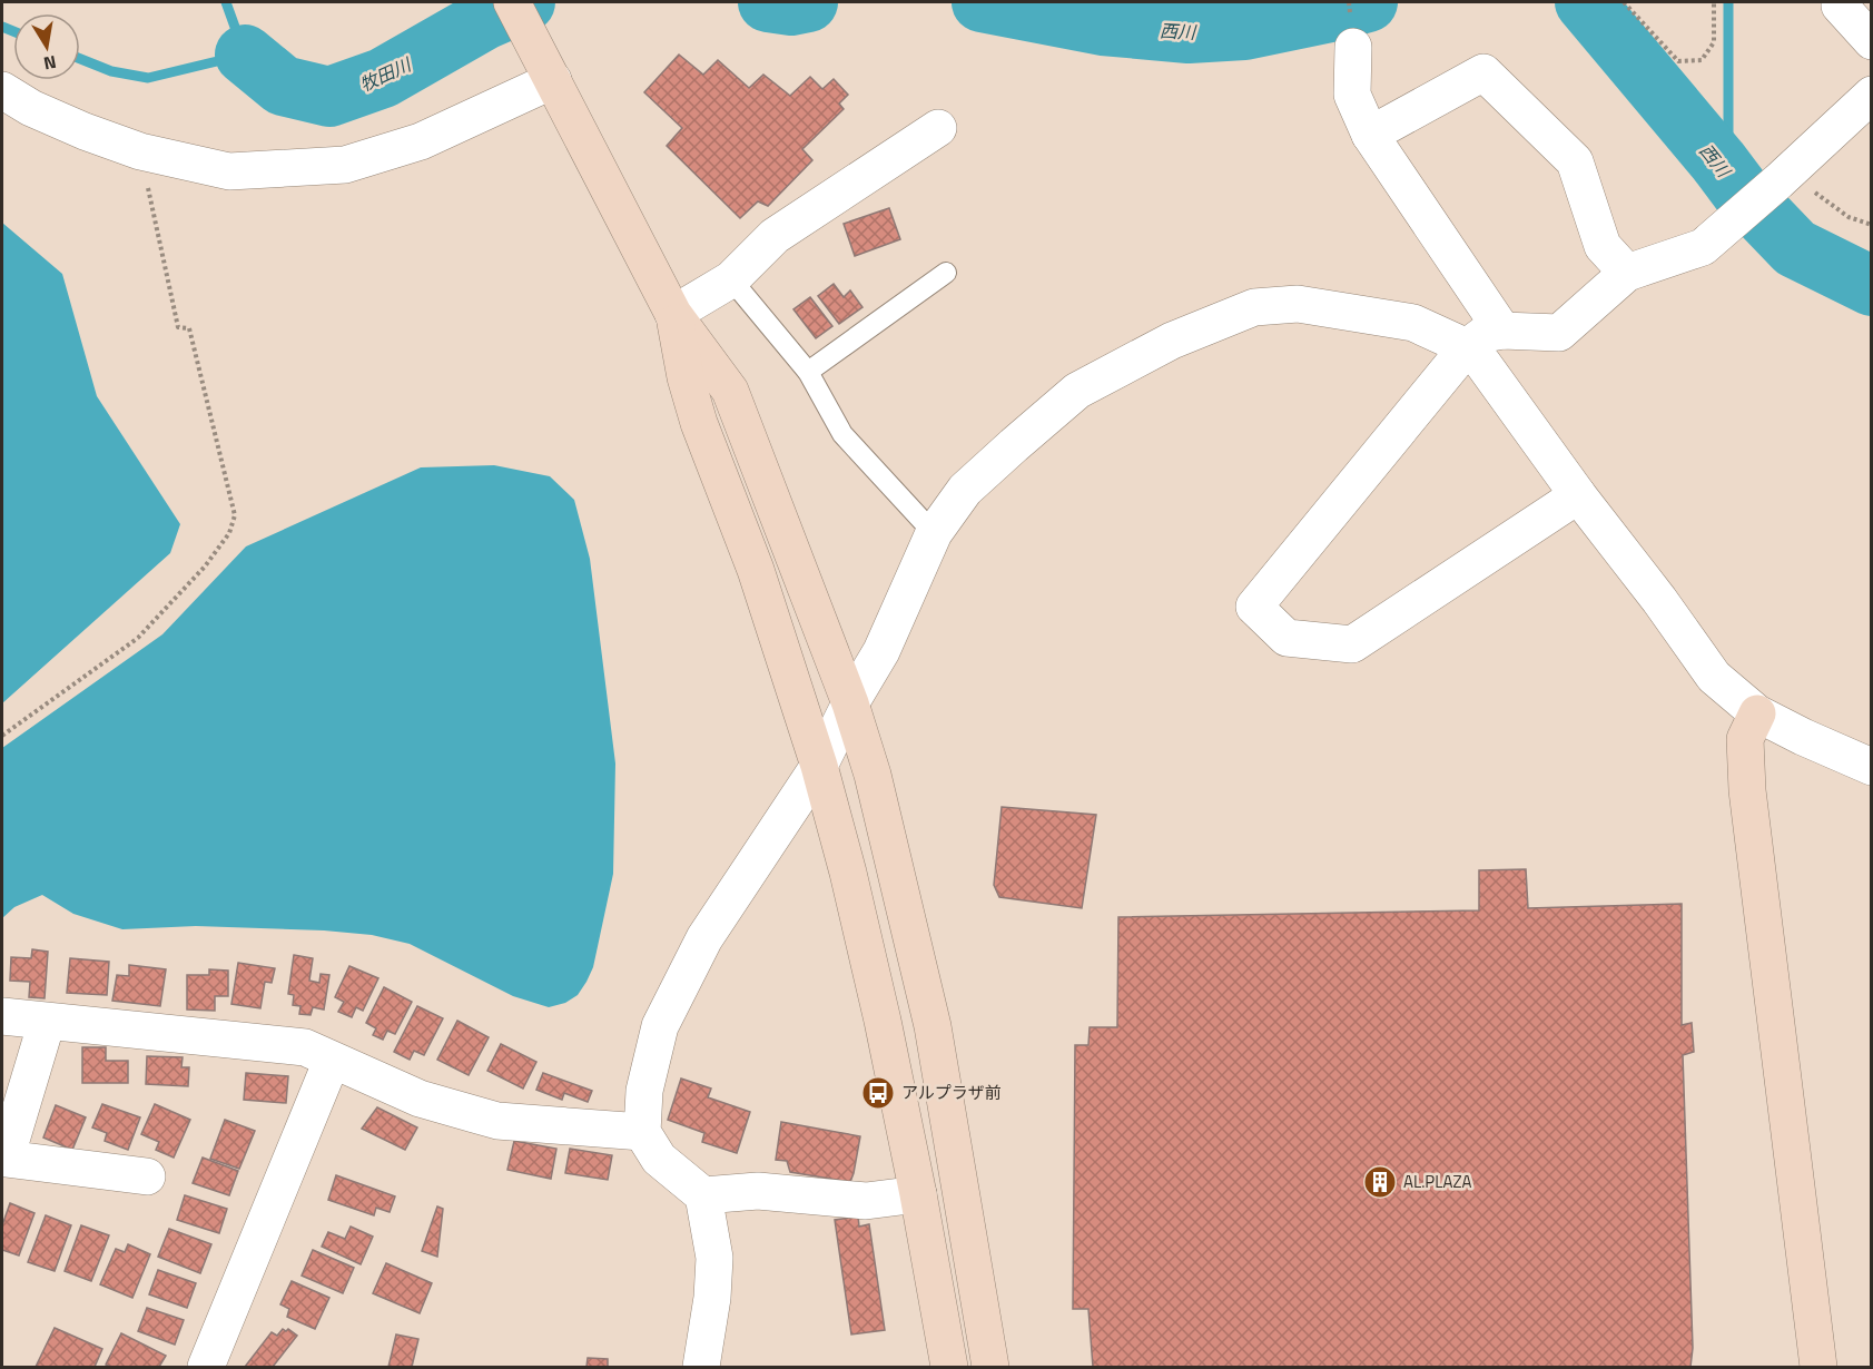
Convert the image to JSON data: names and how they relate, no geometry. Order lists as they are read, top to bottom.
{
  "water": ["西川", "牧田川"],
  "places": {
    "bus stop": ["アルプラザ前"],
    "building": ["AL.PLAZA"]
  },
  "north": "bottom"
}
